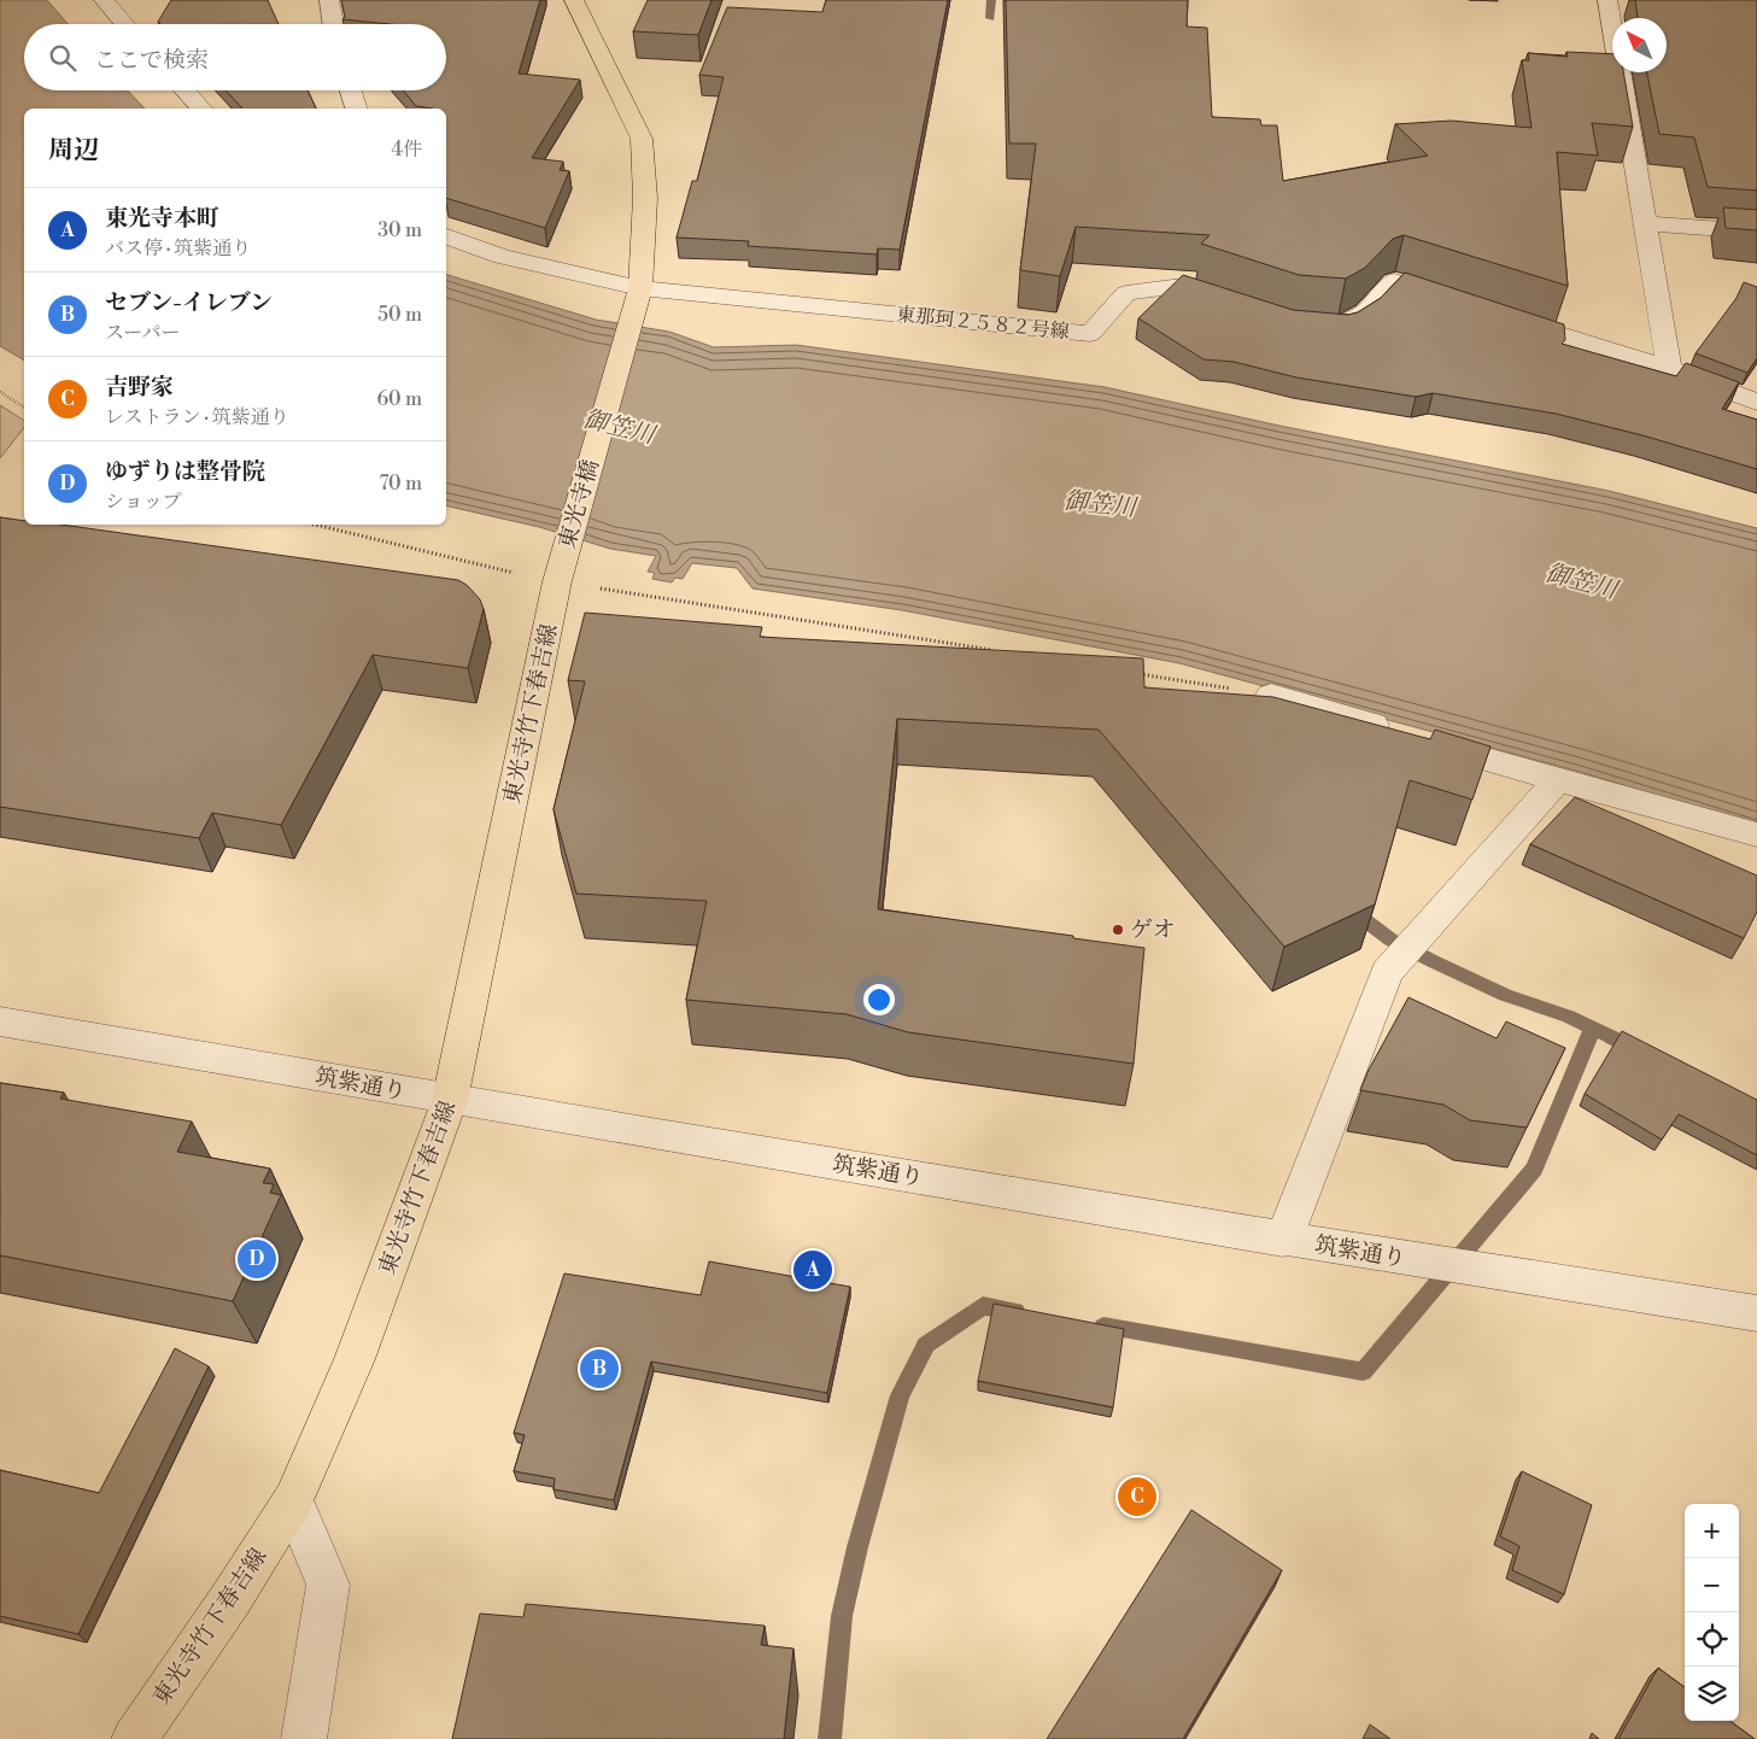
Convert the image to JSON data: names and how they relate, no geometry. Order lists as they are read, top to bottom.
{
  "streets": {
    "main road": ["東光寺橋", "東光寺竹下春吉線"],
    "street": ["東那珂２５８２号線", "筑紫通り"]
  },
  "crossings": [
    ["東那珂２５８２号線", "東光寺橋"],
    ["東光寺橋", "東光寺竹下春吉線"],
    ["東光寺竹下春吉線", "筑紫通り"]
  ],
  "water": ["御笠川"],
  "places": ["ゲオ"],
  "north": "top left",
  "page": {
    "search": "ここで検索",
    "heading": ["周辺", "4件"],
    "list": [
      {
        "mark": "A",
        "name": "東光寺本町",
        "note": "バス停 · 筑紫通り",
        "value": "30 m"
      },
      {
        "mark": "B",
        "name": "セブン-イレブン",
        "note": "スーパー",
        "value": "50 m"
      },
      {
        "mark": "C",
        "name": "吉野家",
        "note": "レストラン · 筑紫通り",
        "value": "60 m"
      },
      {
        "mark": "D",
        "name": "ゆずりは整骨院",
        "note": "ショップ",
        "value": "70 m"
      }
    ],
    "pins": [
      "D",
      "A",
      "B",
      "C"
    ],
    "map_buttons": ["+", "−"]
  }
}
